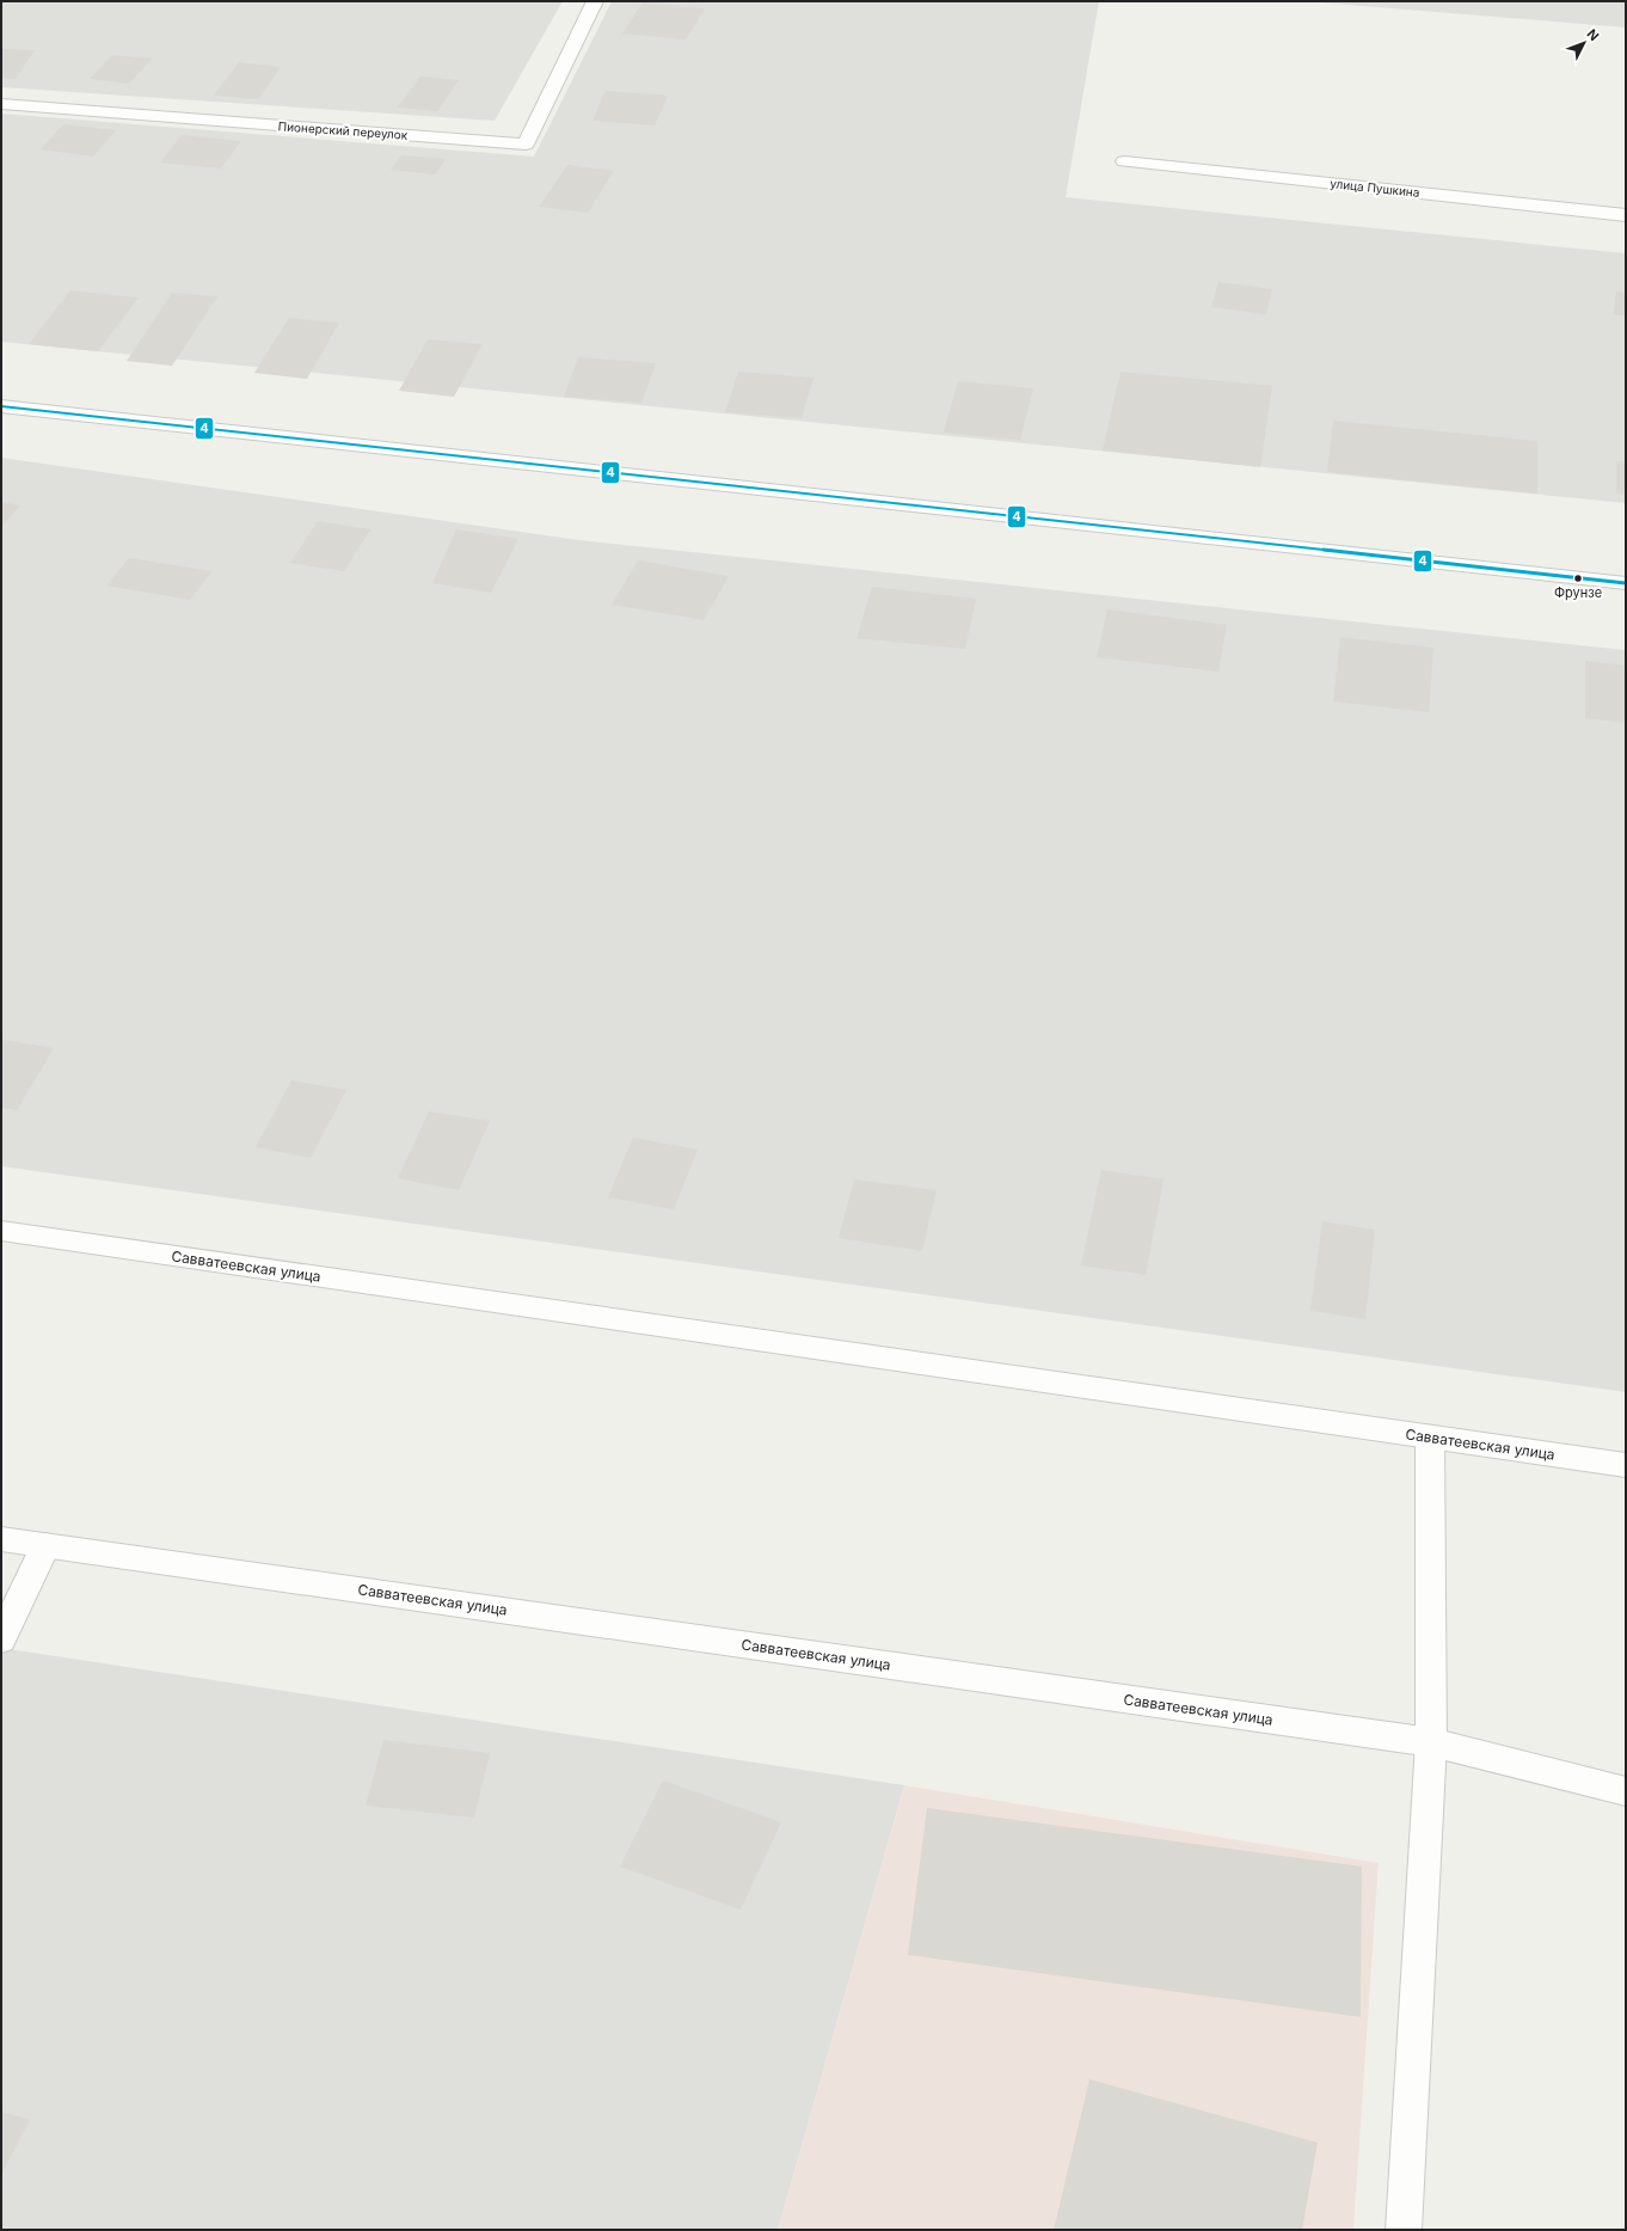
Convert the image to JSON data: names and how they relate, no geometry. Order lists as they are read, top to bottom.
{
  "streets": {
    "street": ["Пионерский переулок", "улица Пушкина", "Савватеевская улица"]
  },
  "places": ["Фрунзе"],
  "lines": ["transit line 4"],
  "north": "top right"
}
